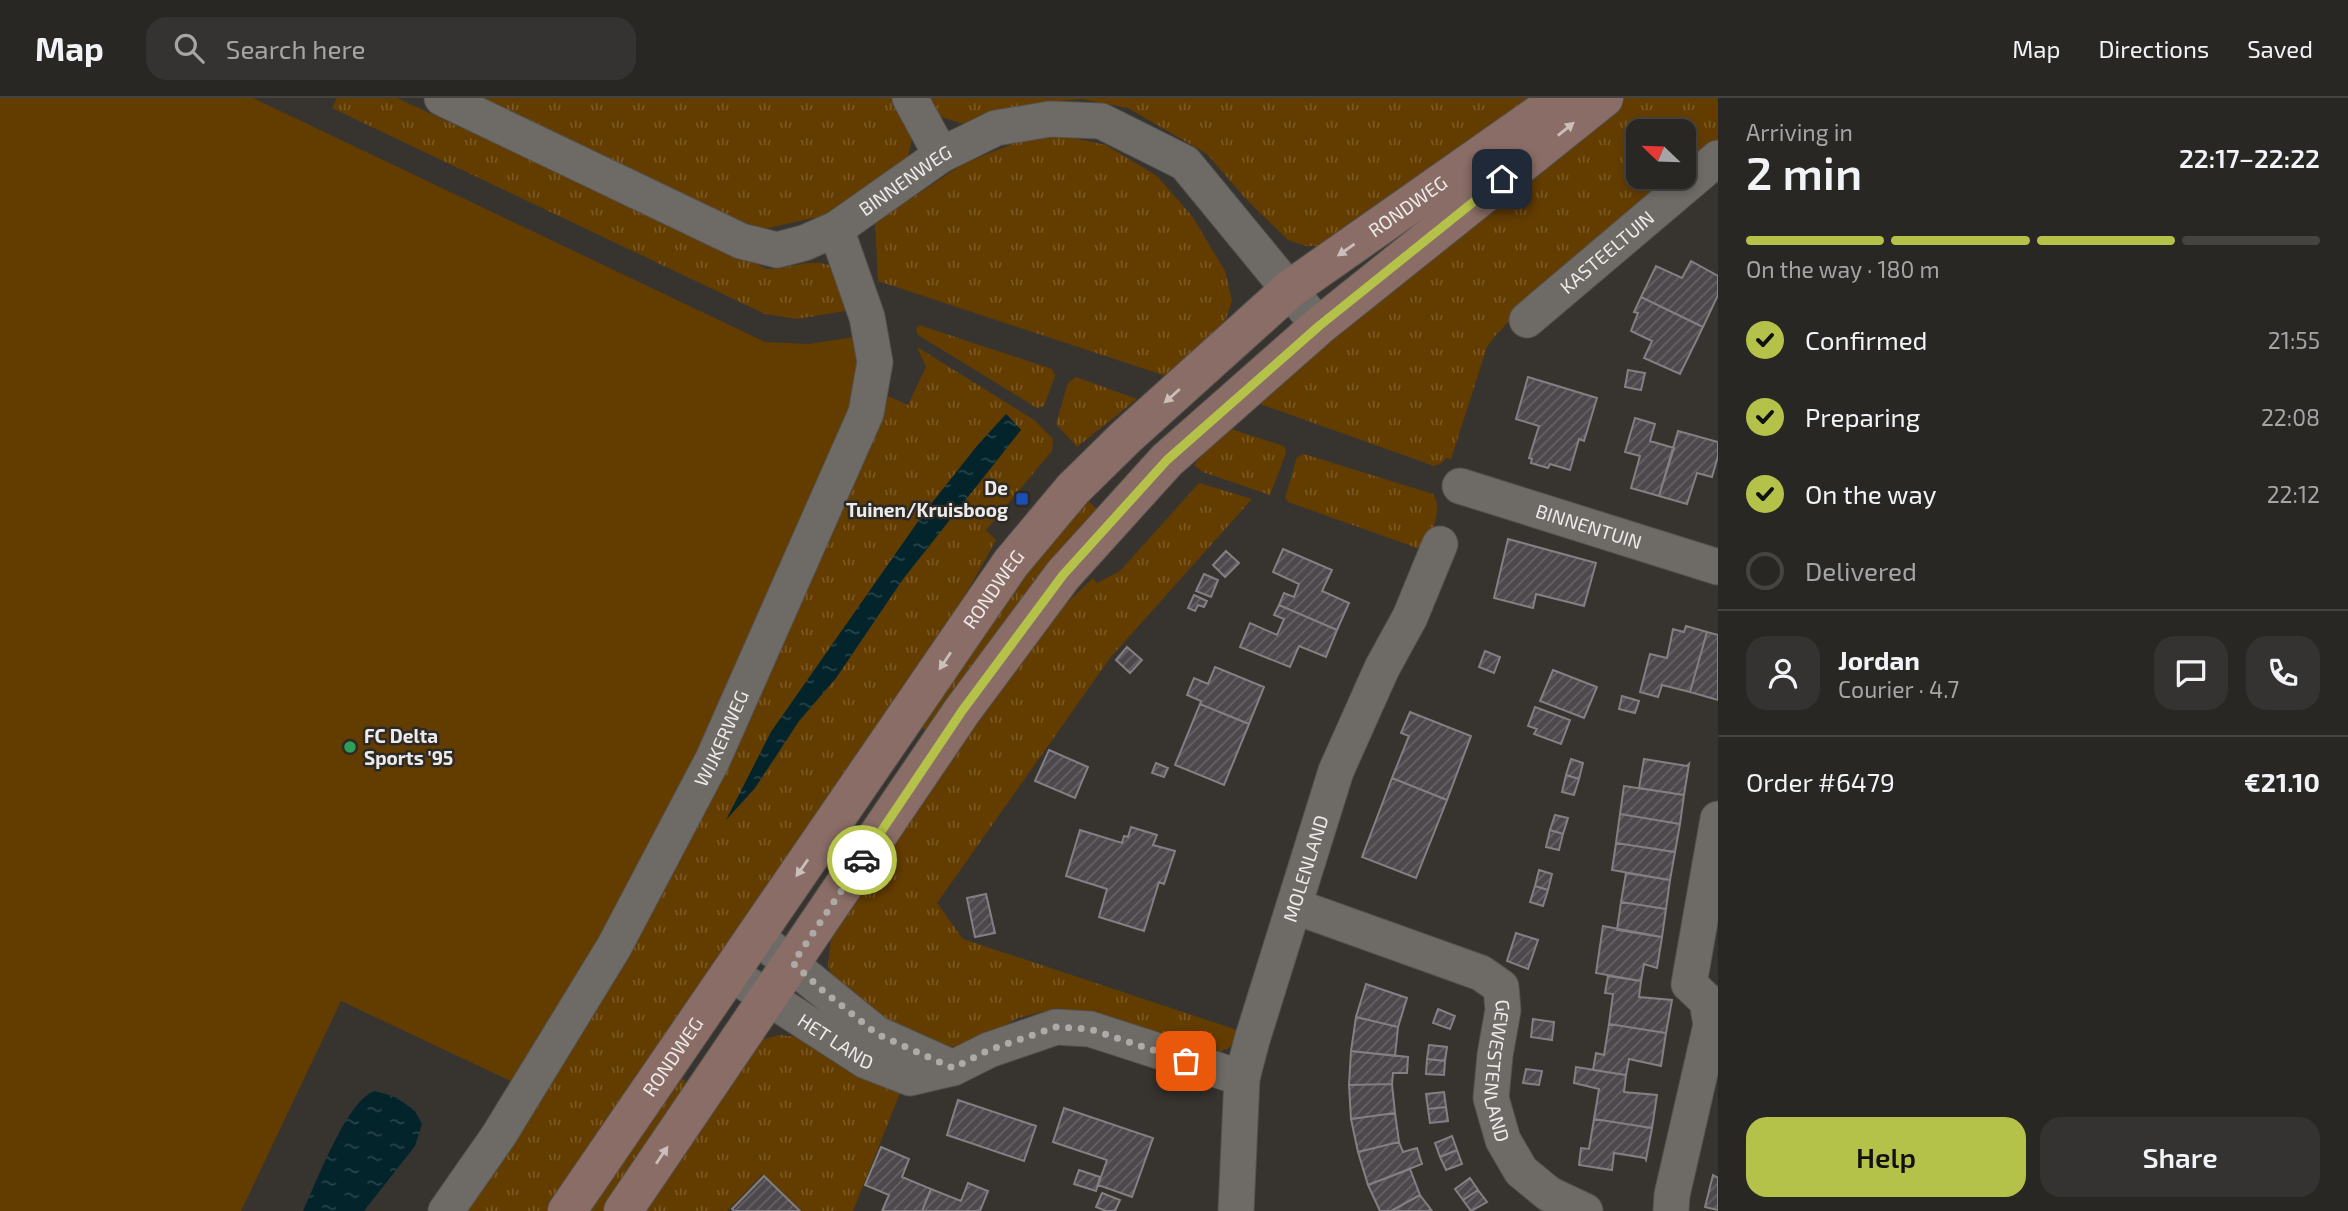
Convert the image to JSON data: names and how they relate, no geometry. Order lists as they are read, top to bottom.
{
  "streets": {
    "main road": ["RONDWEG"],
    "street": [
      "BINNENWEG",
      "KASTEELTUIN",
      "BINNENTUIN",
      "WIJKERWEG",
      "MOLENLAND",
      "HET LAND",
      "GEWESTENLAND"
    ]
  },
  "crossings": [
    ["BINNENWEG", "RONDWEG"],
    ["BINNENWEG", "WIJKERWEG"],
    ["RONDWEG", "HET LAND"],
    ["MOLENLAND", "HET LAND"],
    ["MOLENLAND", "GEWESTENLAND"]
  ],
  "places": {
    "transit": ["De Tuinen/Kruisboog"],
    "other": ["FC Delta Sports '95"]
  },
  "north": "top left",
  "page": {
    "header": "Map",
    "search": "Search here",
    "nav": ["Map", "Directions", "Saved"],
    "heading": ["2 min", "Arriving in", "22:17–22:22"],
    "panel": [
      "Jordan",
      "Courier · 4.7",
      "Order #6479",
      "€21.10"
    ],
    "bar": "On the way · 180 m",
    "list": [
      ["Confirmed", "21:55"],
      ["Preparing", "22:08"],
      ["On the way", "22:12"],
      "Delivered"
    ],
    "buttons": ["Help", "Share"]
  }
}
